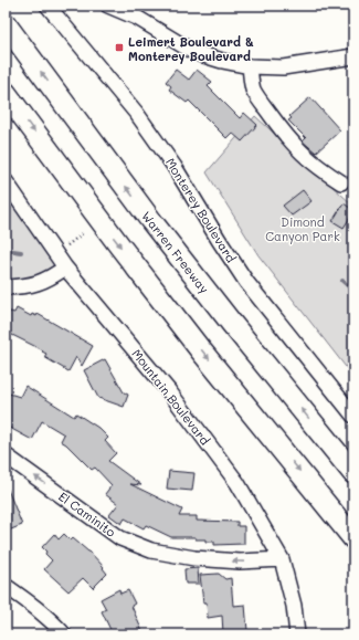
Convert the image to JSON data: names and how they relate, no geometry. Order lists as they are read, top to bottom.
{
  "streets": {
    "highway": ["Warren Freeway"],
    "street": ["Monterey Boulevard", "Mountain Boulevard", "El Caminito"]
  },
  "crossings": [
    ["Mountain Boulevard", "El Caminito"]
  ],
  "one_way": ["El Caminito"],
  "parks": ["Dimond Canyon Park"],
  "places": {
    "transit": ["Leimert Boulevard & Monterey Boulevard"]
  }
}
